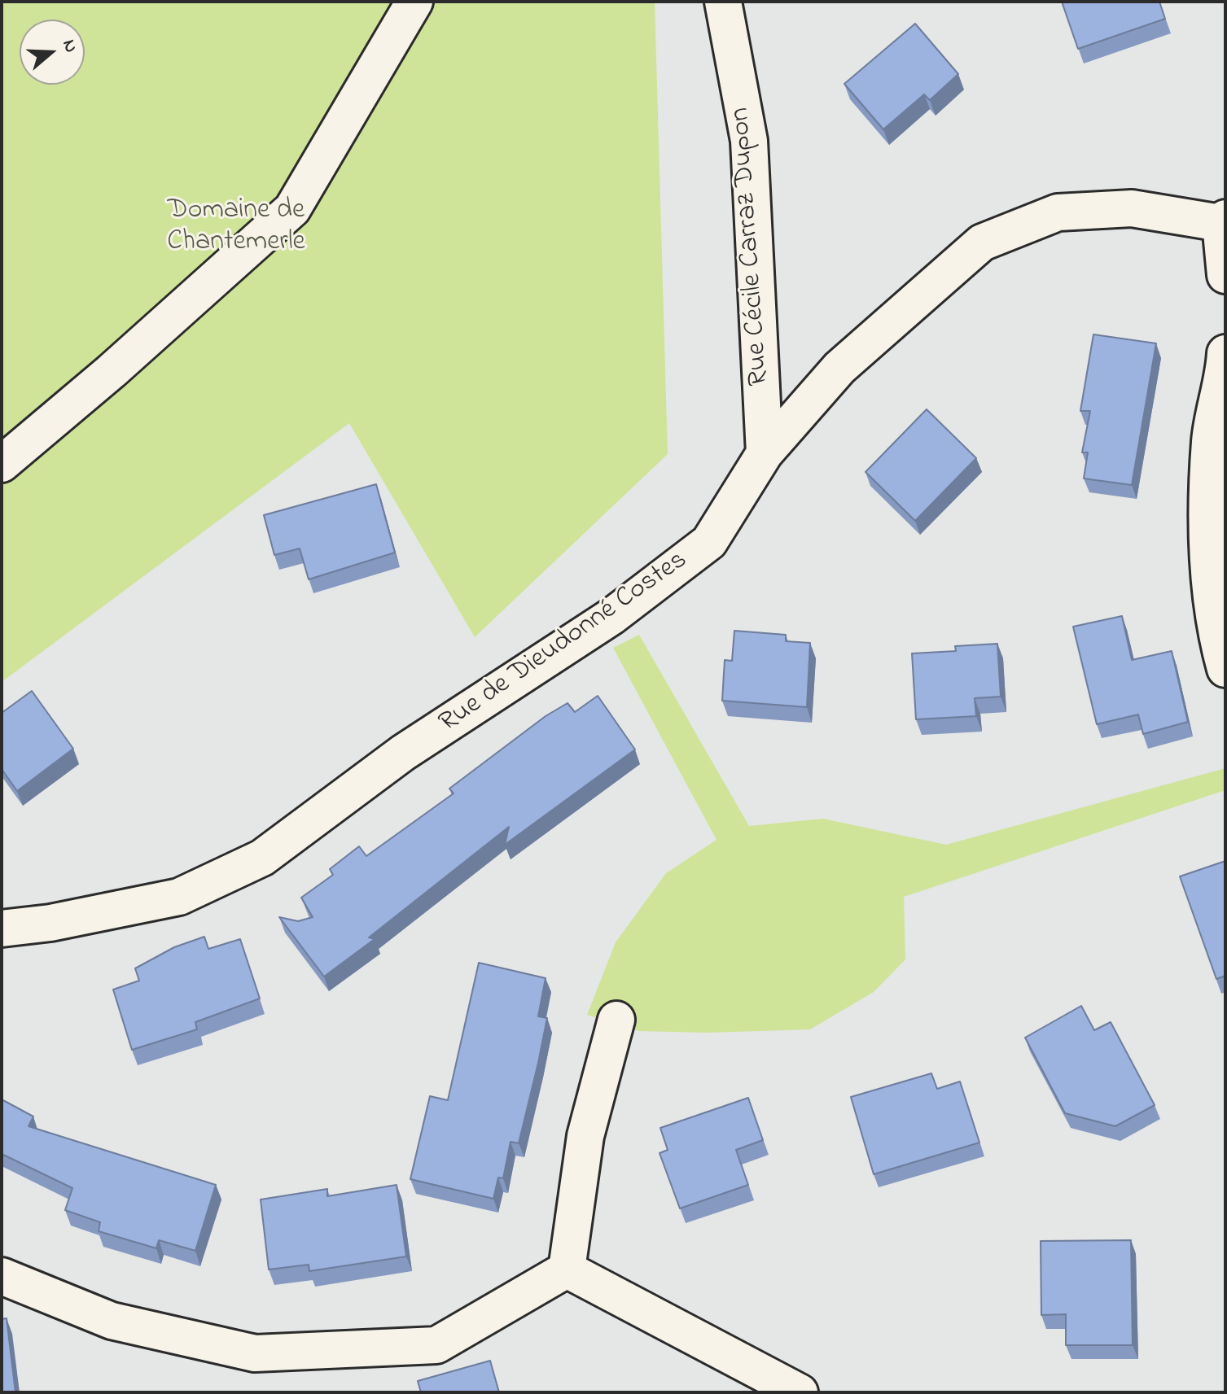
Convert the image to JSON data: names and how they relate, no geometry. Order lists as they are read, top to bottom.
{
  "streets": {
    "street": ["Rue Cécile Carraz Dupon", "Rue de Dieudonné Costes"]
  },
  "crossings": [
    ["Rue Cécile Carraz Dupon", "Rue de Dieudonné Costes"]
  ],
  "parks": ["Domaine de Chantemerle"],
  "north": "right"
}
